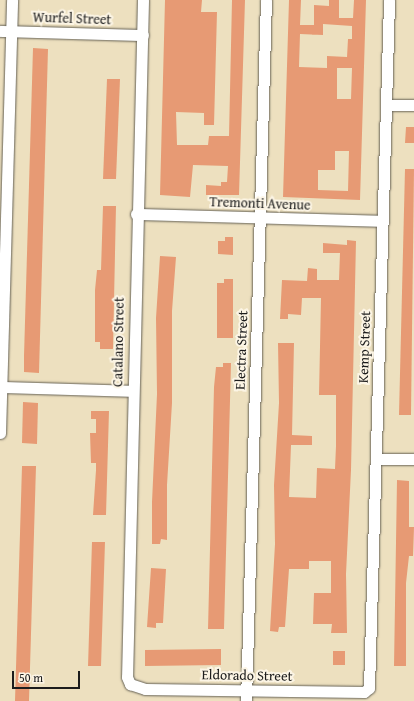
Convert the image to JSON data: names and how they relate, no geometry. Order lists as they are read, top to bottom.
{
  "streets": {
    "street": [
      "Wurfel Street",
      "Tremonti Avenue",
      "Catalano Street",
      "Kemp Street",
      "Electra Street",
      "Eldorado Street"
    ]
  },
  "crossings": [
    ["Wurfel Street", "Catalano Street"],
    ["Tremonti Avenue", "Catalano Street"],
    ["Tremonti Avenue", "Kemp Street"],
    ["Tremonti Avenue", "Electra Street"],
    ["Catalano Street", "Eldorado Street"],
    ["Kemp Street", "Eldorado Street"],
    ["Electra Street", "Eldorado Street"]
  ],
  "scale_bar": "50 m"
}
